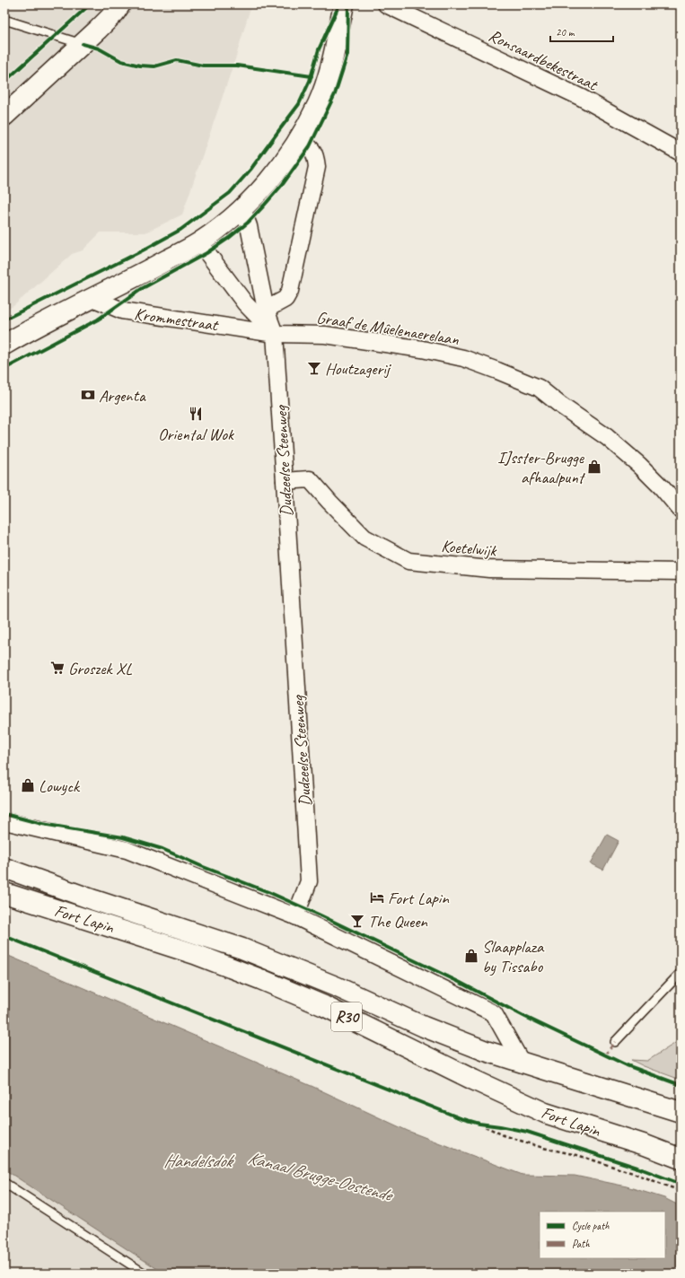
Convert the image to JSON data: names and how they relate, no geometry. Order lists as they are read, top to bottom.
{
  "streets": {
    "main road": ["Fort Lapin", "R30"],
    "street": [
      "Ronsaardbekestraat",
      "Krommestraat",
      "Graaf de Mûelenaerelaan",
      "Dudzeelse Steenweg",
      "Koetelwijk"
    ]
  },
  "crossings": [
    ["Krommestraat", "Graaf de Mûelenaerelaan"],
    ["Krommestraat", "Dudzeelse Steenweg"],
    ["Graaf de Mûelenaerelaan", "Dudzeelse Steenweg"],
    ["Dudzeelse Steenweg", "Koetelwijk"]
  ],
  "water": ["Handelsdok", "Kanaal Brugge-Oostende"],
  "places": {
    "bar": ["Houtzagerij", "The Queen"],
    "bank": ["Argenta"],
    "restaurant": ["Oriental Wok"],
    "shop": ["IJsster-Brugge afhaalpunt", "Lowyck", "Slaapplaza by Tissabo"],
    "supermarket": ["Groszek XL"],
    "hotel": ["Fort Lapin"]
  },
  "legend": ["Cycle path", "Path"],
  "scale_bar": "20 m"
}
